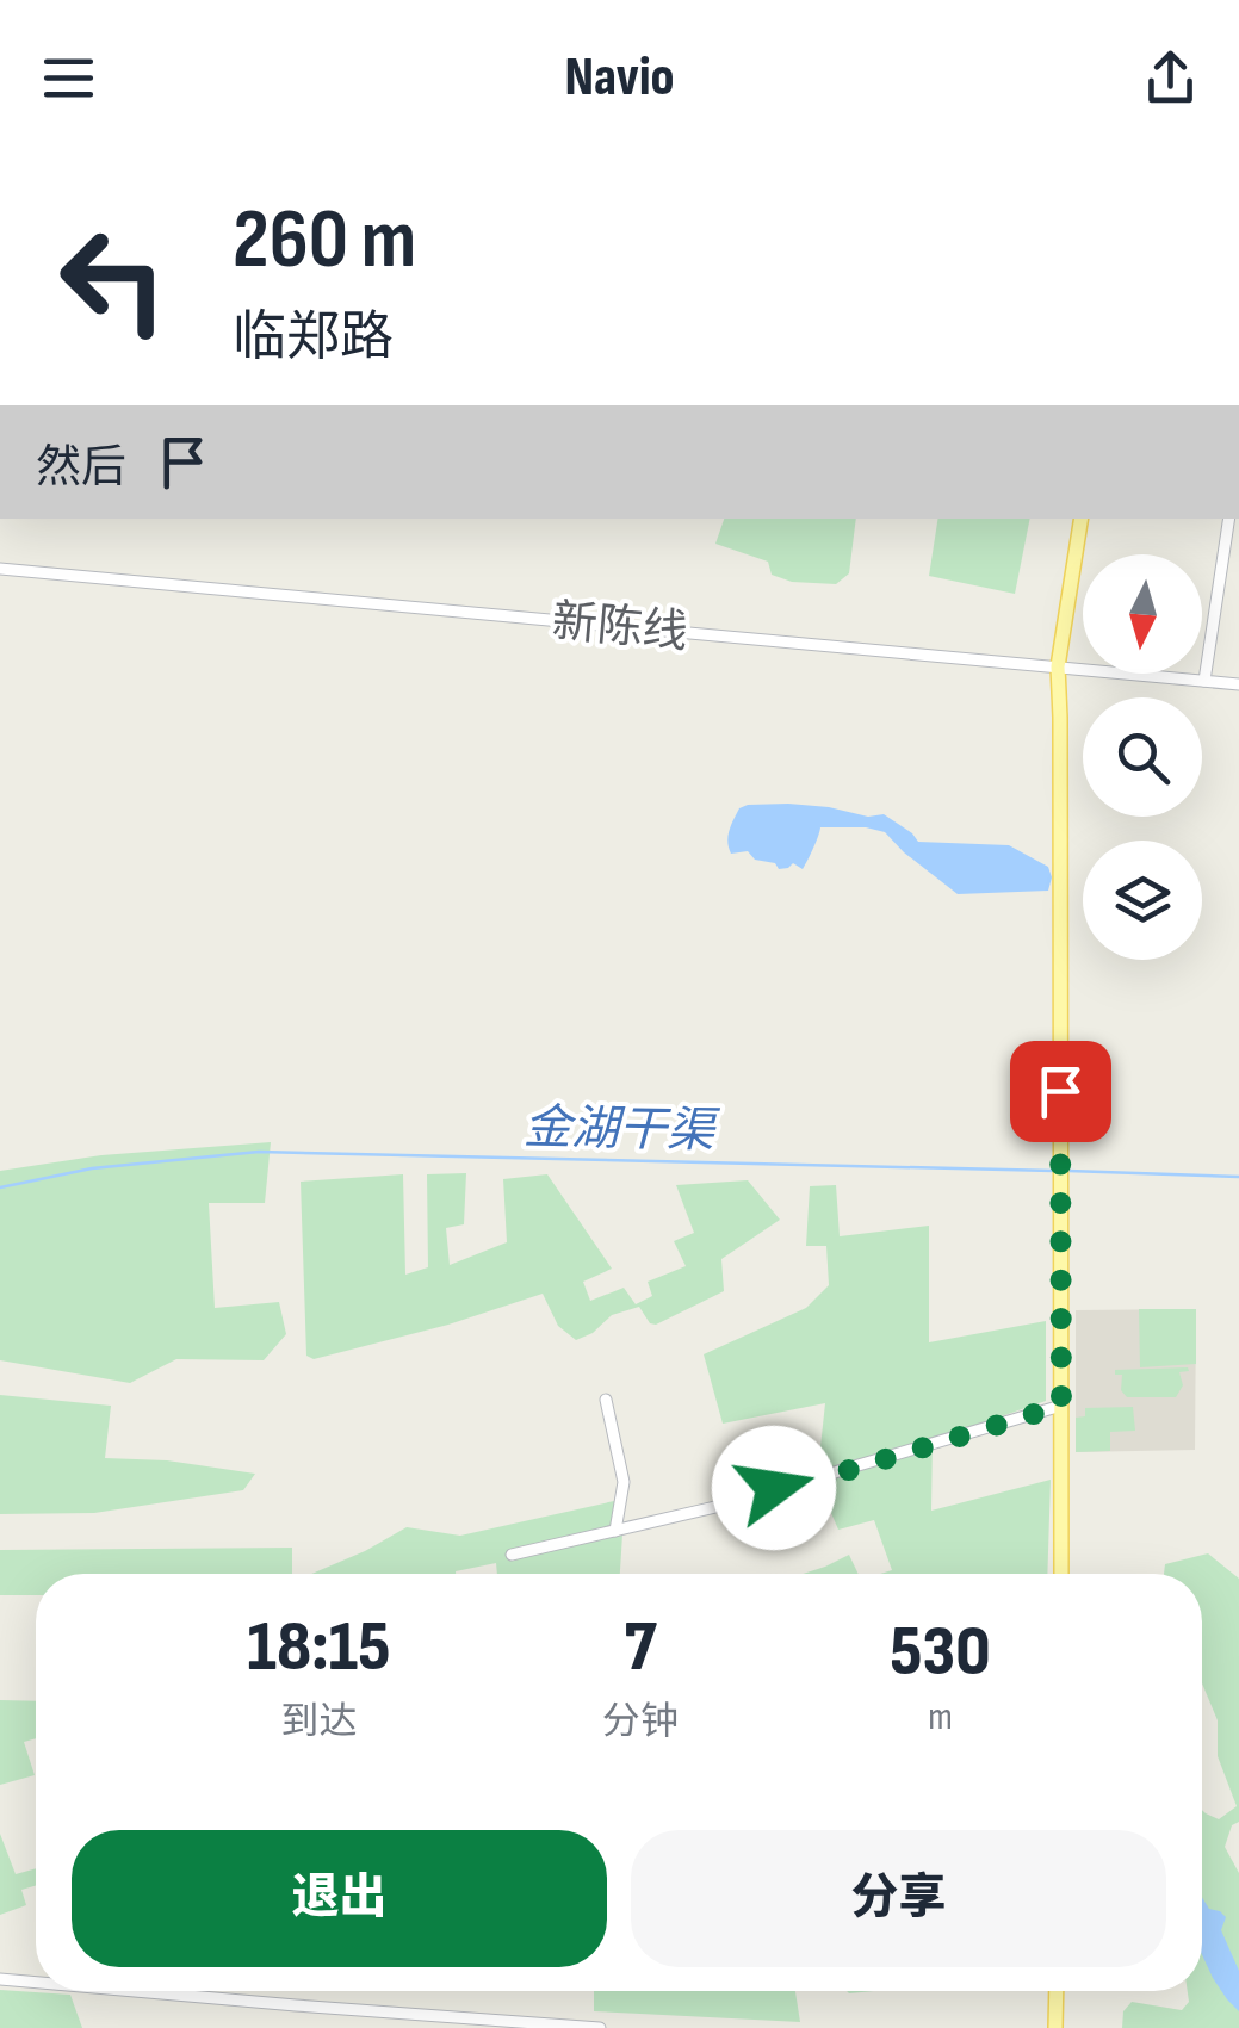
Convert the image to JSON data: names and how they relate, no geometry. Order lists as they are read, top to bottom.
{
  "streets": {
    "street": ["新陈线"]
  },
  "water": ["金湖干渠"],
  "north": "bottom",
  "page": {
    "header": "Navio",
    "turn": ["260 m", "临郑路"],
    "then": "然后",
    "eta": [
      "18:15",
      "到达",
      "7",
      "分钟",
      "530",
      "m"
    ],
    "buttons": ["退出", "分享"]
  }
}
